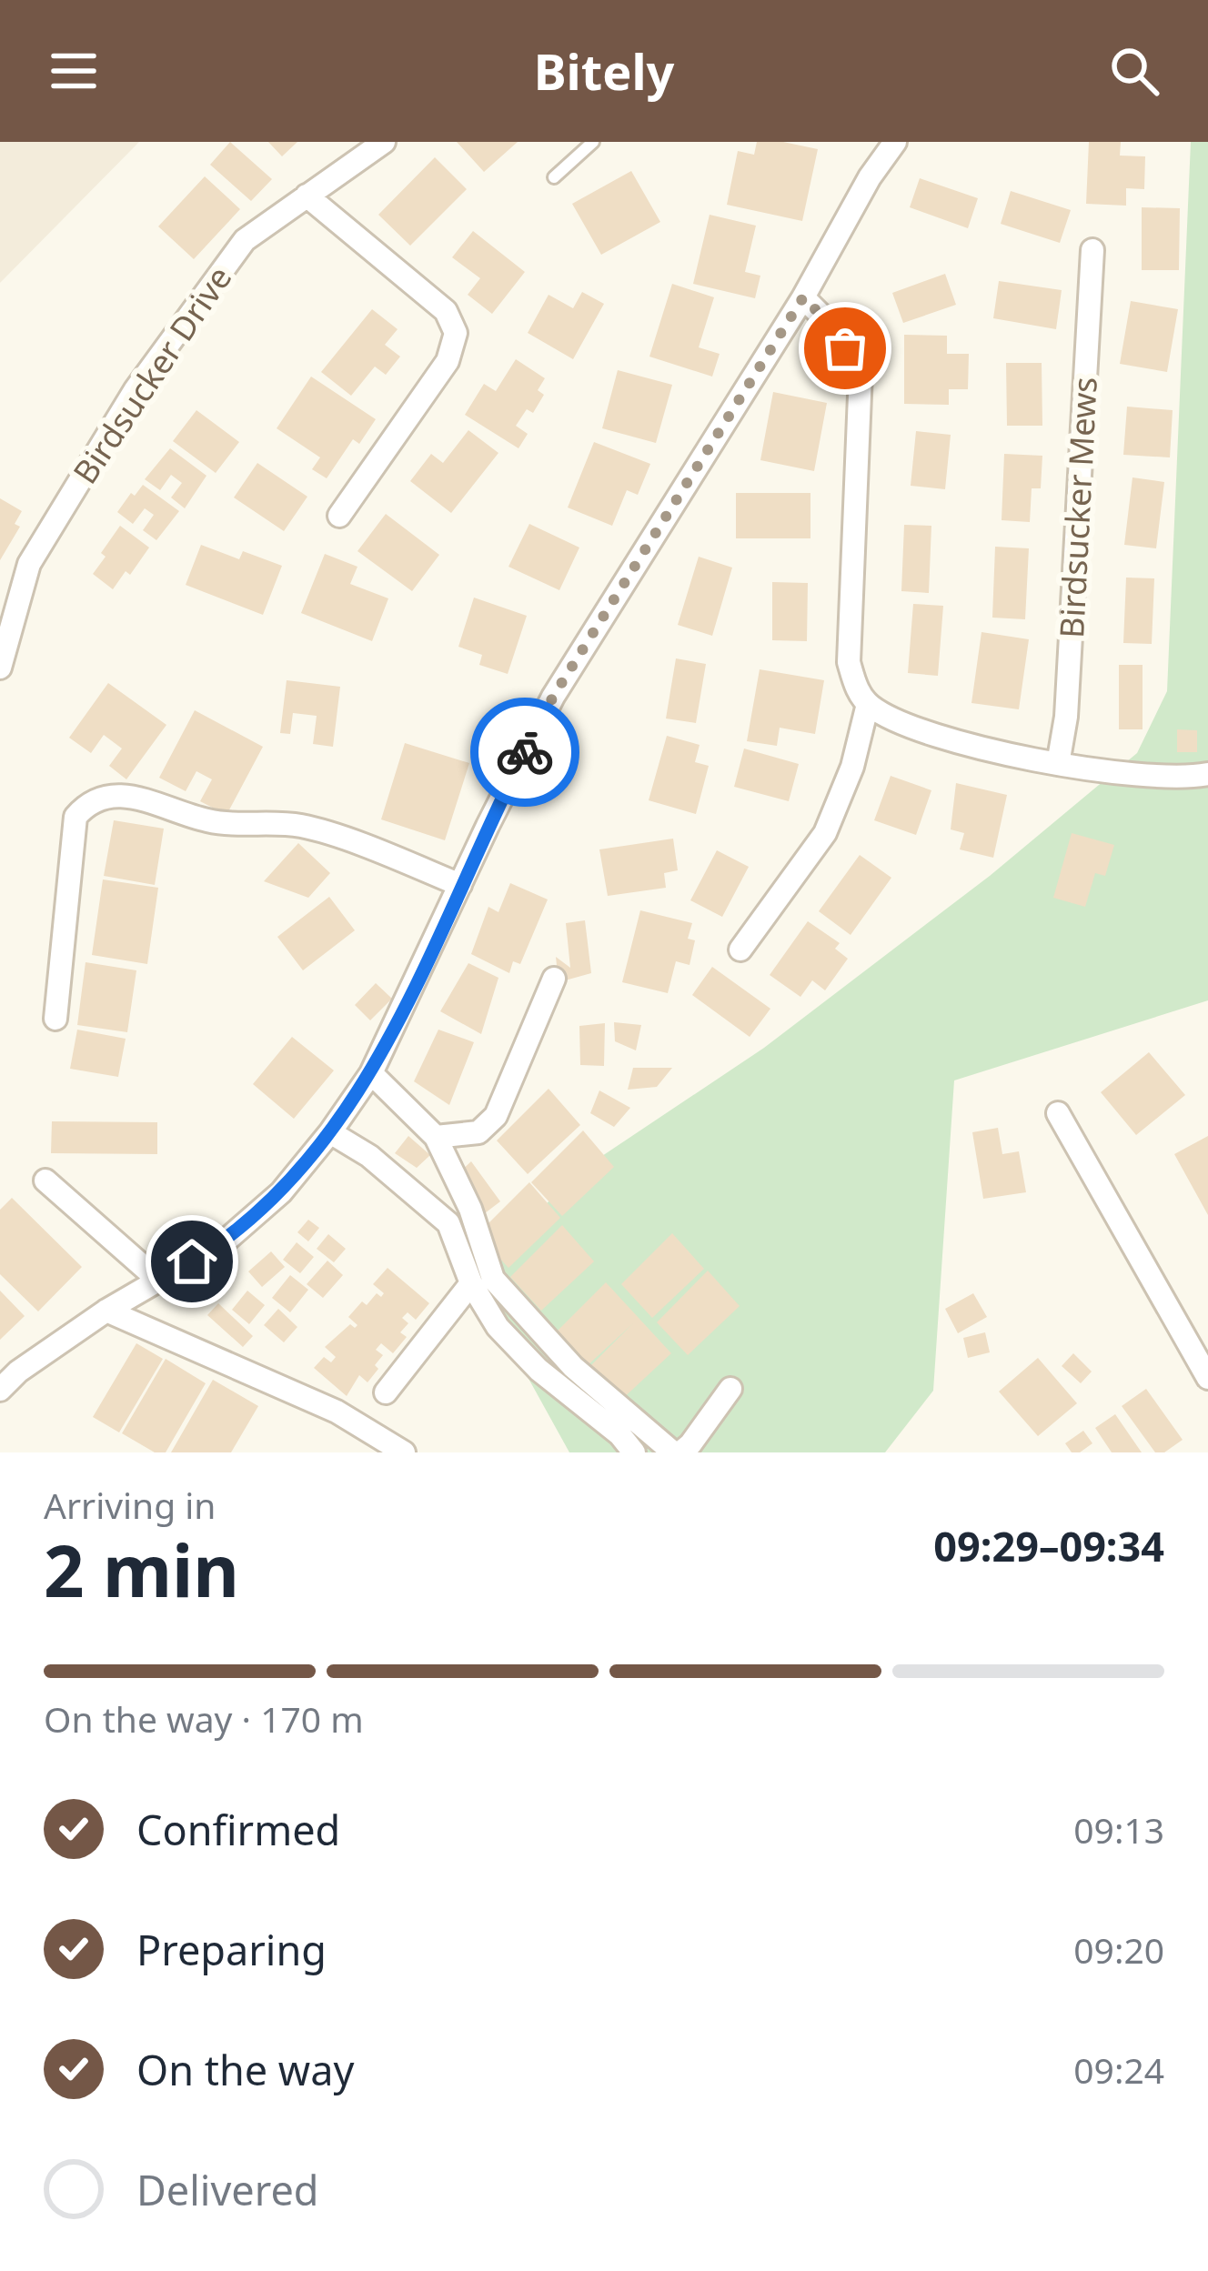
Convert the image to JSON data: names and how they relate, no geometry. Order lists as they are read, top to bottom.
{
  "streets": {
    "street": ["Birdsucker Drive", "Birdsucker Mews"]
  },
  "page": {
    "header": "Bitely",
    "heading": ["2 min", "Arriving in", "09:29–09:34"],
    "bar": "On the way · 170 m",
    "list": [
      ["Confirmed", "09:13"],
      ["Preparing", "09:20"],
      ["On the way", "09:24"],
      "Delivered"
    ]
  }
}
